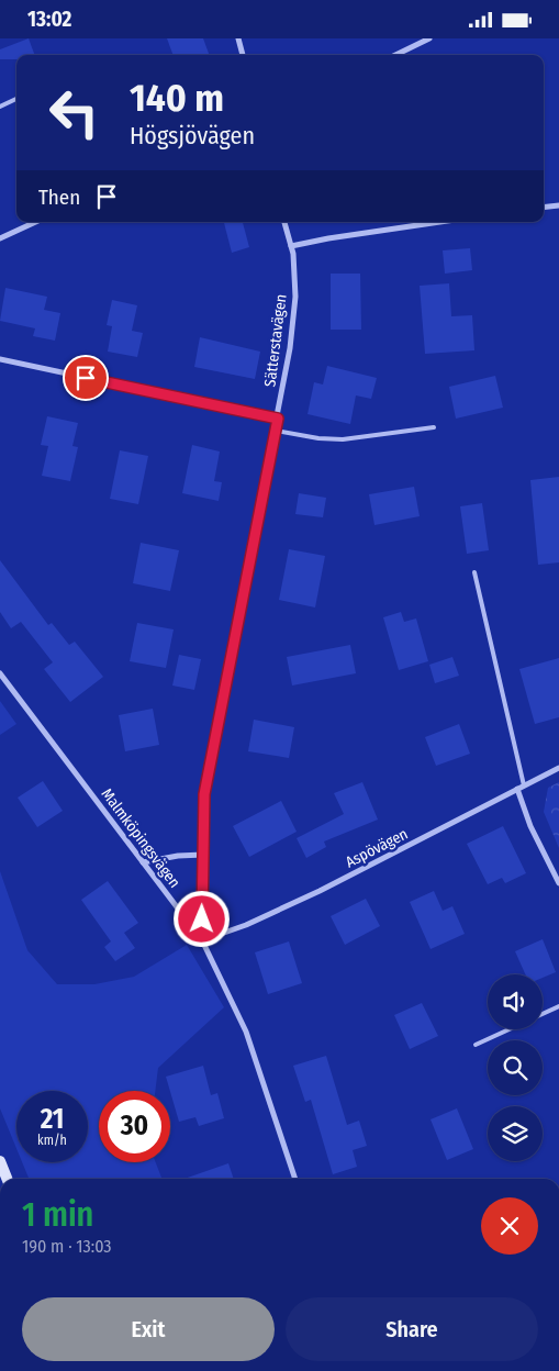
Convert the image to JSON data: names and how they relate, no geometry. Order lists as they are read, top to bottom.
{
  "streets": {
    "street": ["Sätterstavägen", "Malmköpingsvägen", "Aspövägen"]
  },
  "crossings": [
    ["Sätterstavägen", "Malmköpingsvägen"],
    ["Sätterstavägen", "Aspövägen"],
    ["Malmköpingsvägen", "Aspövägen"]
  ],
  "page": {
    "status": "13:02",
    "turn": ["140 m", "Högsjövägen"],
    "then": "Then",
    "speed": "21 km/h",
    "limit": "30",
    "heading": ["1 min", "190 m · 13:03"],
    "buttons": ["Exit", "Share"]
  }
}
